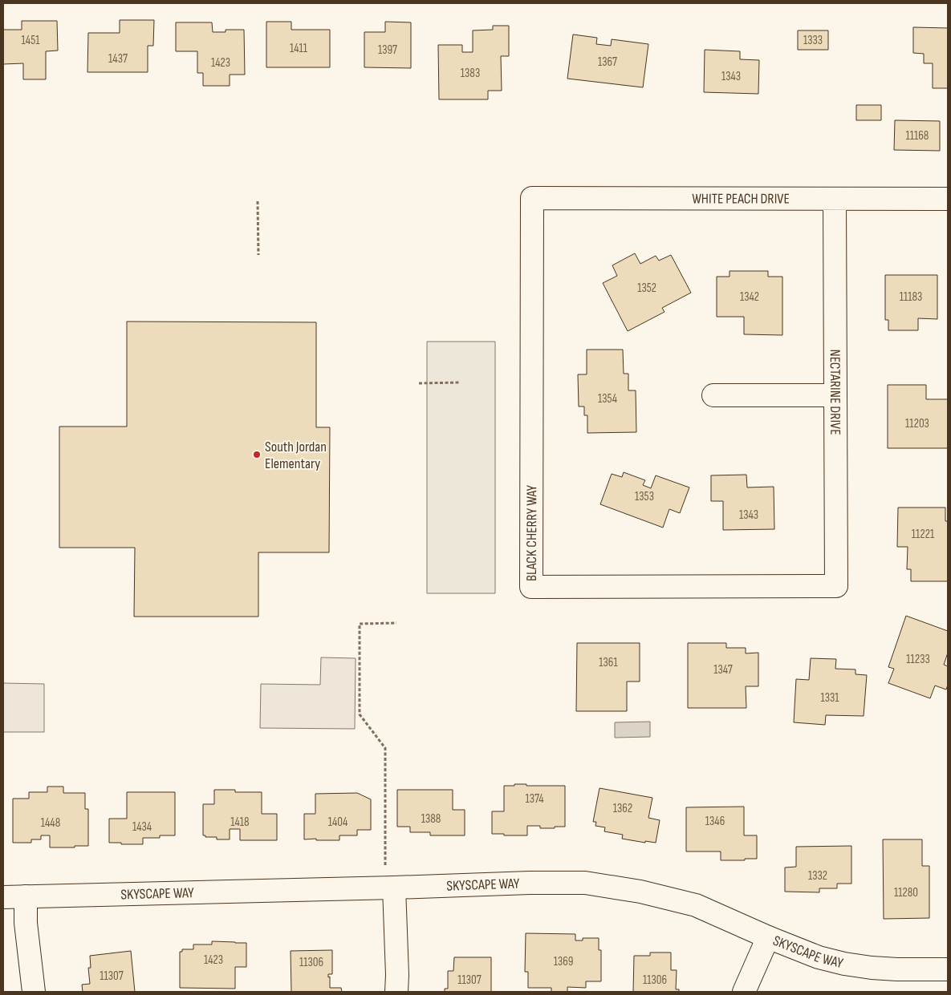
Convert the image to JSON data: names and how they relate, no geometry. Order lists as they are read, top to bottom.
{
  "streets": {
    "street": [
      "WHITE PEACH DRIVE",
      "NECTARINE DRIVE",
      "BLACK CHERRY WAY",
      "SKYSCAPE WAY"
    ]
  },
  "crossings": [
    ["WHITE PEACH DRIVE", "NECTARINE DRIVE"],
    ["WHITE PEACH DRIVE", "BLACK CHERRY WAY"],
    ["NECTARINE DRIVE", "BLACK CHERRY WAY"]
  ],
  "places": ["South Jordan Elementary"],
  "house_numbers": [
    "1451",
    "1333",
    "1411",
    "1397",
    "1437",
    "1367",
    "1423",
    "1383",
    "1343",
    "11168",
    "1352",
    "1342",
    "11183",
    "1354",
    "11203",
    "1353",
    "1343",
    "11221",
    "11233",
    "1361",
    "1347",
    "1331",
    "1374",
    "1362",
    "1388",
    "1346",
    "1418",
    "1404",
    "1448",
    "1434",
    "1332",
    "11280",
    "1423",
    "1369",
    "11306",
    "11307",
    "11307",
    "11306"
  ]
}
